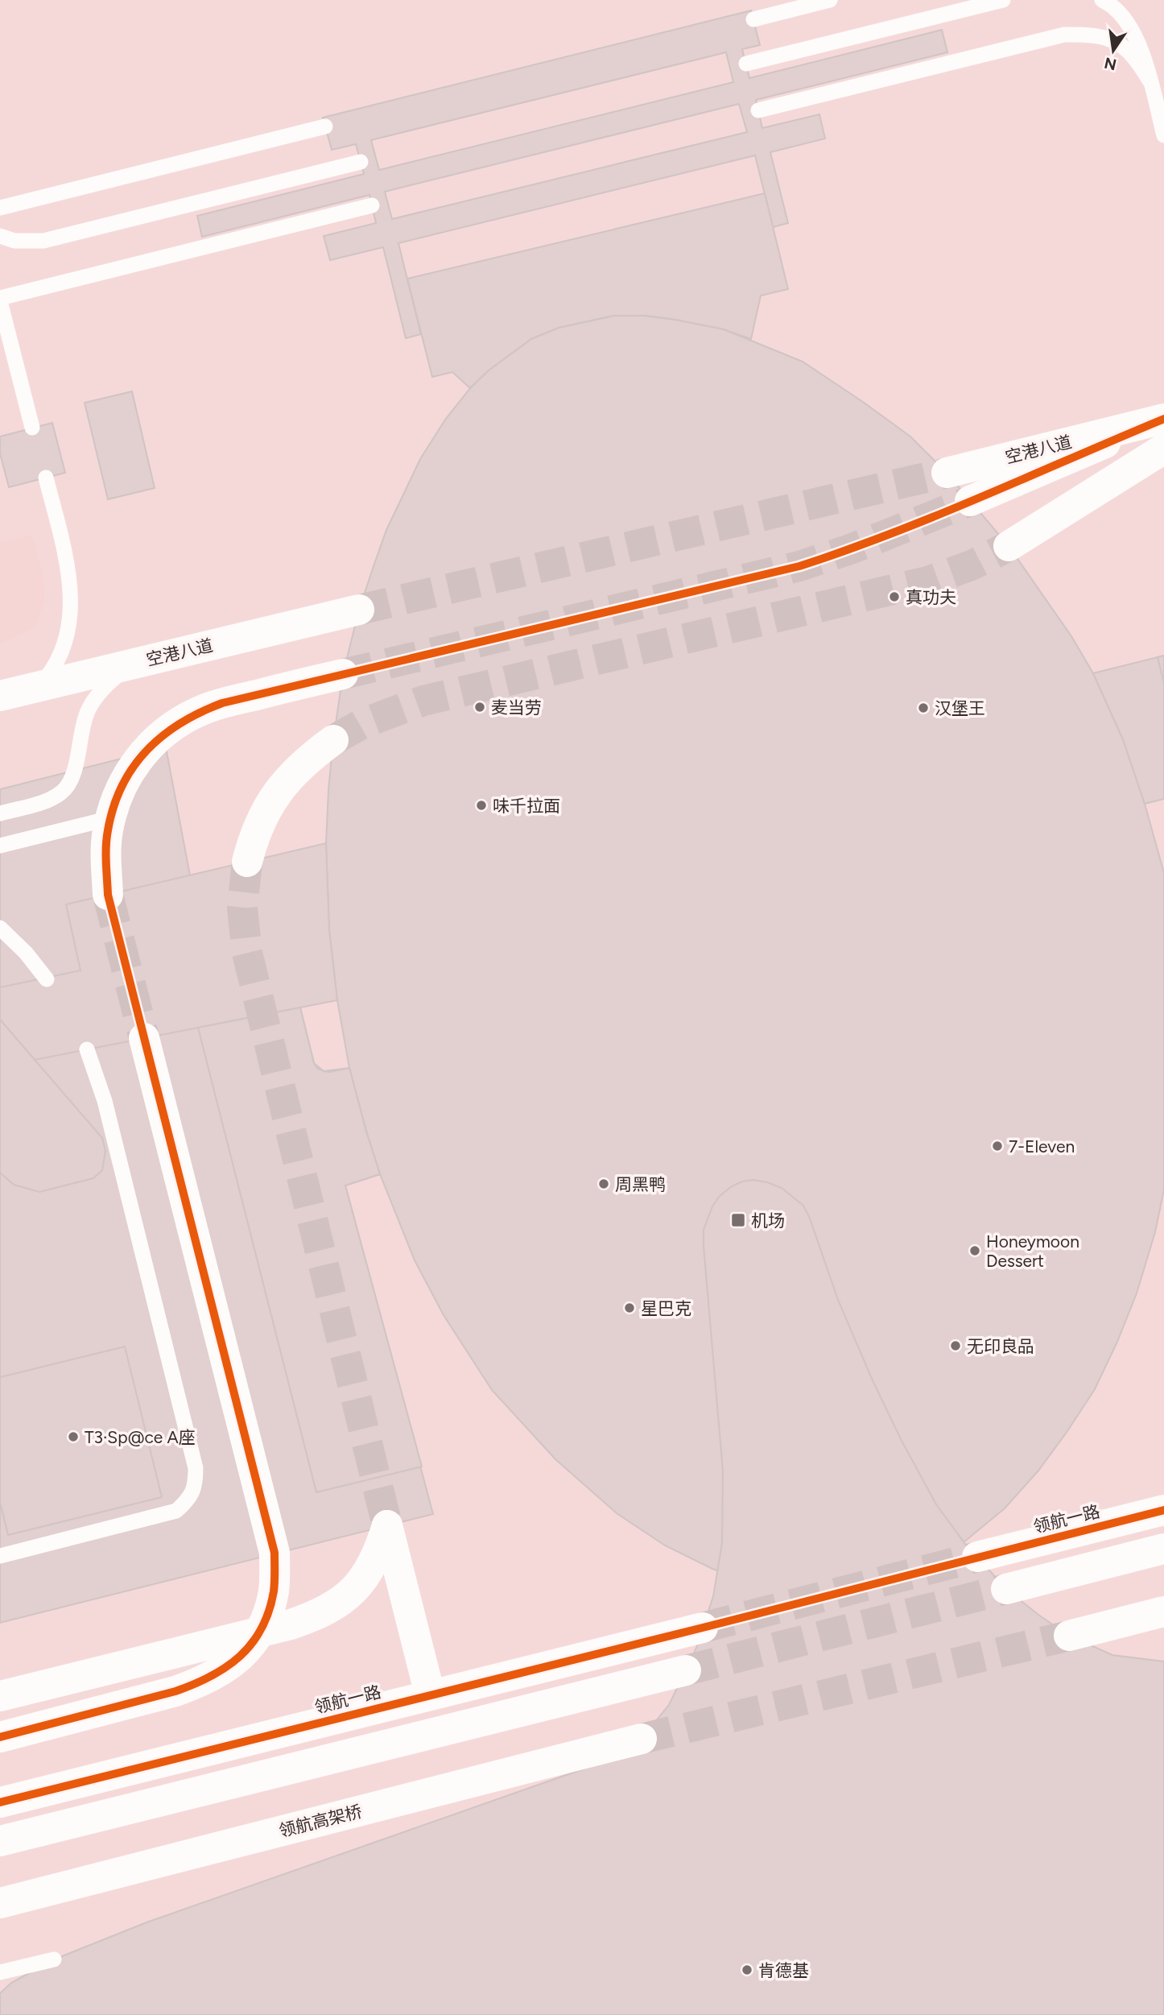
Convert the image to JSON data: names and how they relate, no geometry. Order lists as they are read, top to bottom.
{
  "streets": {
    "street": ["空港八道", "领航一路", "领航高架桥"]
  },
  "places": {
    "other": [
      "真功夫",
      "麦当劳",
      "汉堡王",
      "味千拉面",
      "7-Eleven",
      "周黑鸭",
      "Honeymoon Dessert",
      "星巴克",
      "无印良品",
      "T3·Sp@ce A座",
      "肯德基"
    ],
    "transit": ["机场"]
  },
  "north": "bottom"
}
